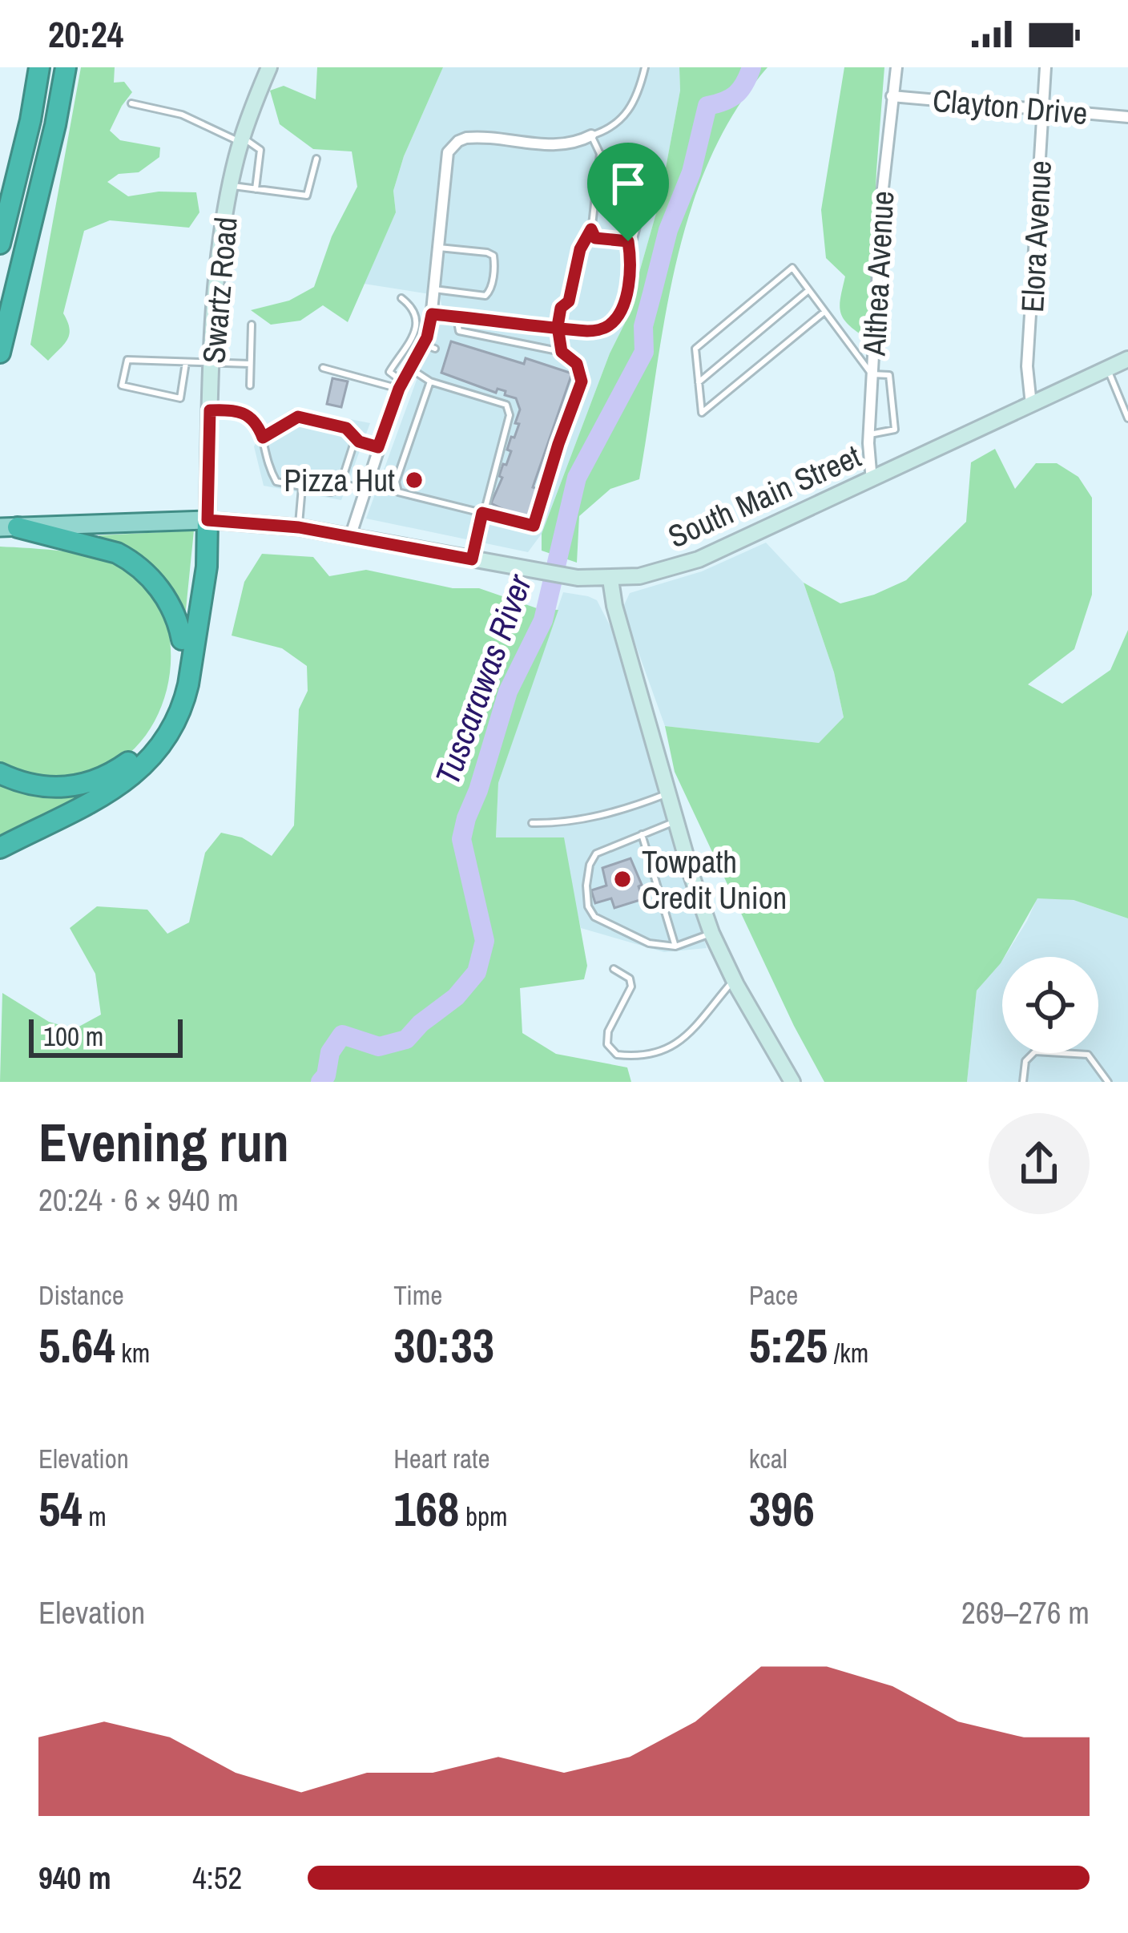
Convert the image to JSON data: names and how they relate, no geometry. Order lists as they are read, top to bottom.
{
  "streets": {
    "main road": ["South Main Street"],
    "street": [
      "Clayton Drive",
      "Elora Avenue",
      "Althea Avenue",
      "Swartz Road"
    ]
  },
  "crossings": [
    ["Clayton Drive", "Elora Avenue"],
    ["Clayton Drive", "Althea Avenue"],
    ["Elora Avenue", "South Main Street"],
    ["Althea Avenue", "South Main Street"],
    ["Swartz Road", "South Main Street"]
  ],
  "water": ["Tuscarawas River"],
  "places": ["Pizza Hut", "Towpath Credit Union"],
  "scale_bar": "100 m",
  "page": {
    "status": "20:24",
    "scale": "100 m",
    "heading": ["Evening run", "20:24 · 6 × 940 m"],
    "stats": [
      ["Distance", "5.64 km"],
      ["Time", "30:33"],
      ["Pace", "5:25 /km"],
      ["Elevation", "54 m"],
      ["Heart rate", "168 bpm"],
      ["kcal", "396"]
    ],
    "chart": ["Elevation", "269–276 m"],
    "list": [
      {
        "name": "940 m",
        "note": "4:52"
      }
    ]
  }
}
